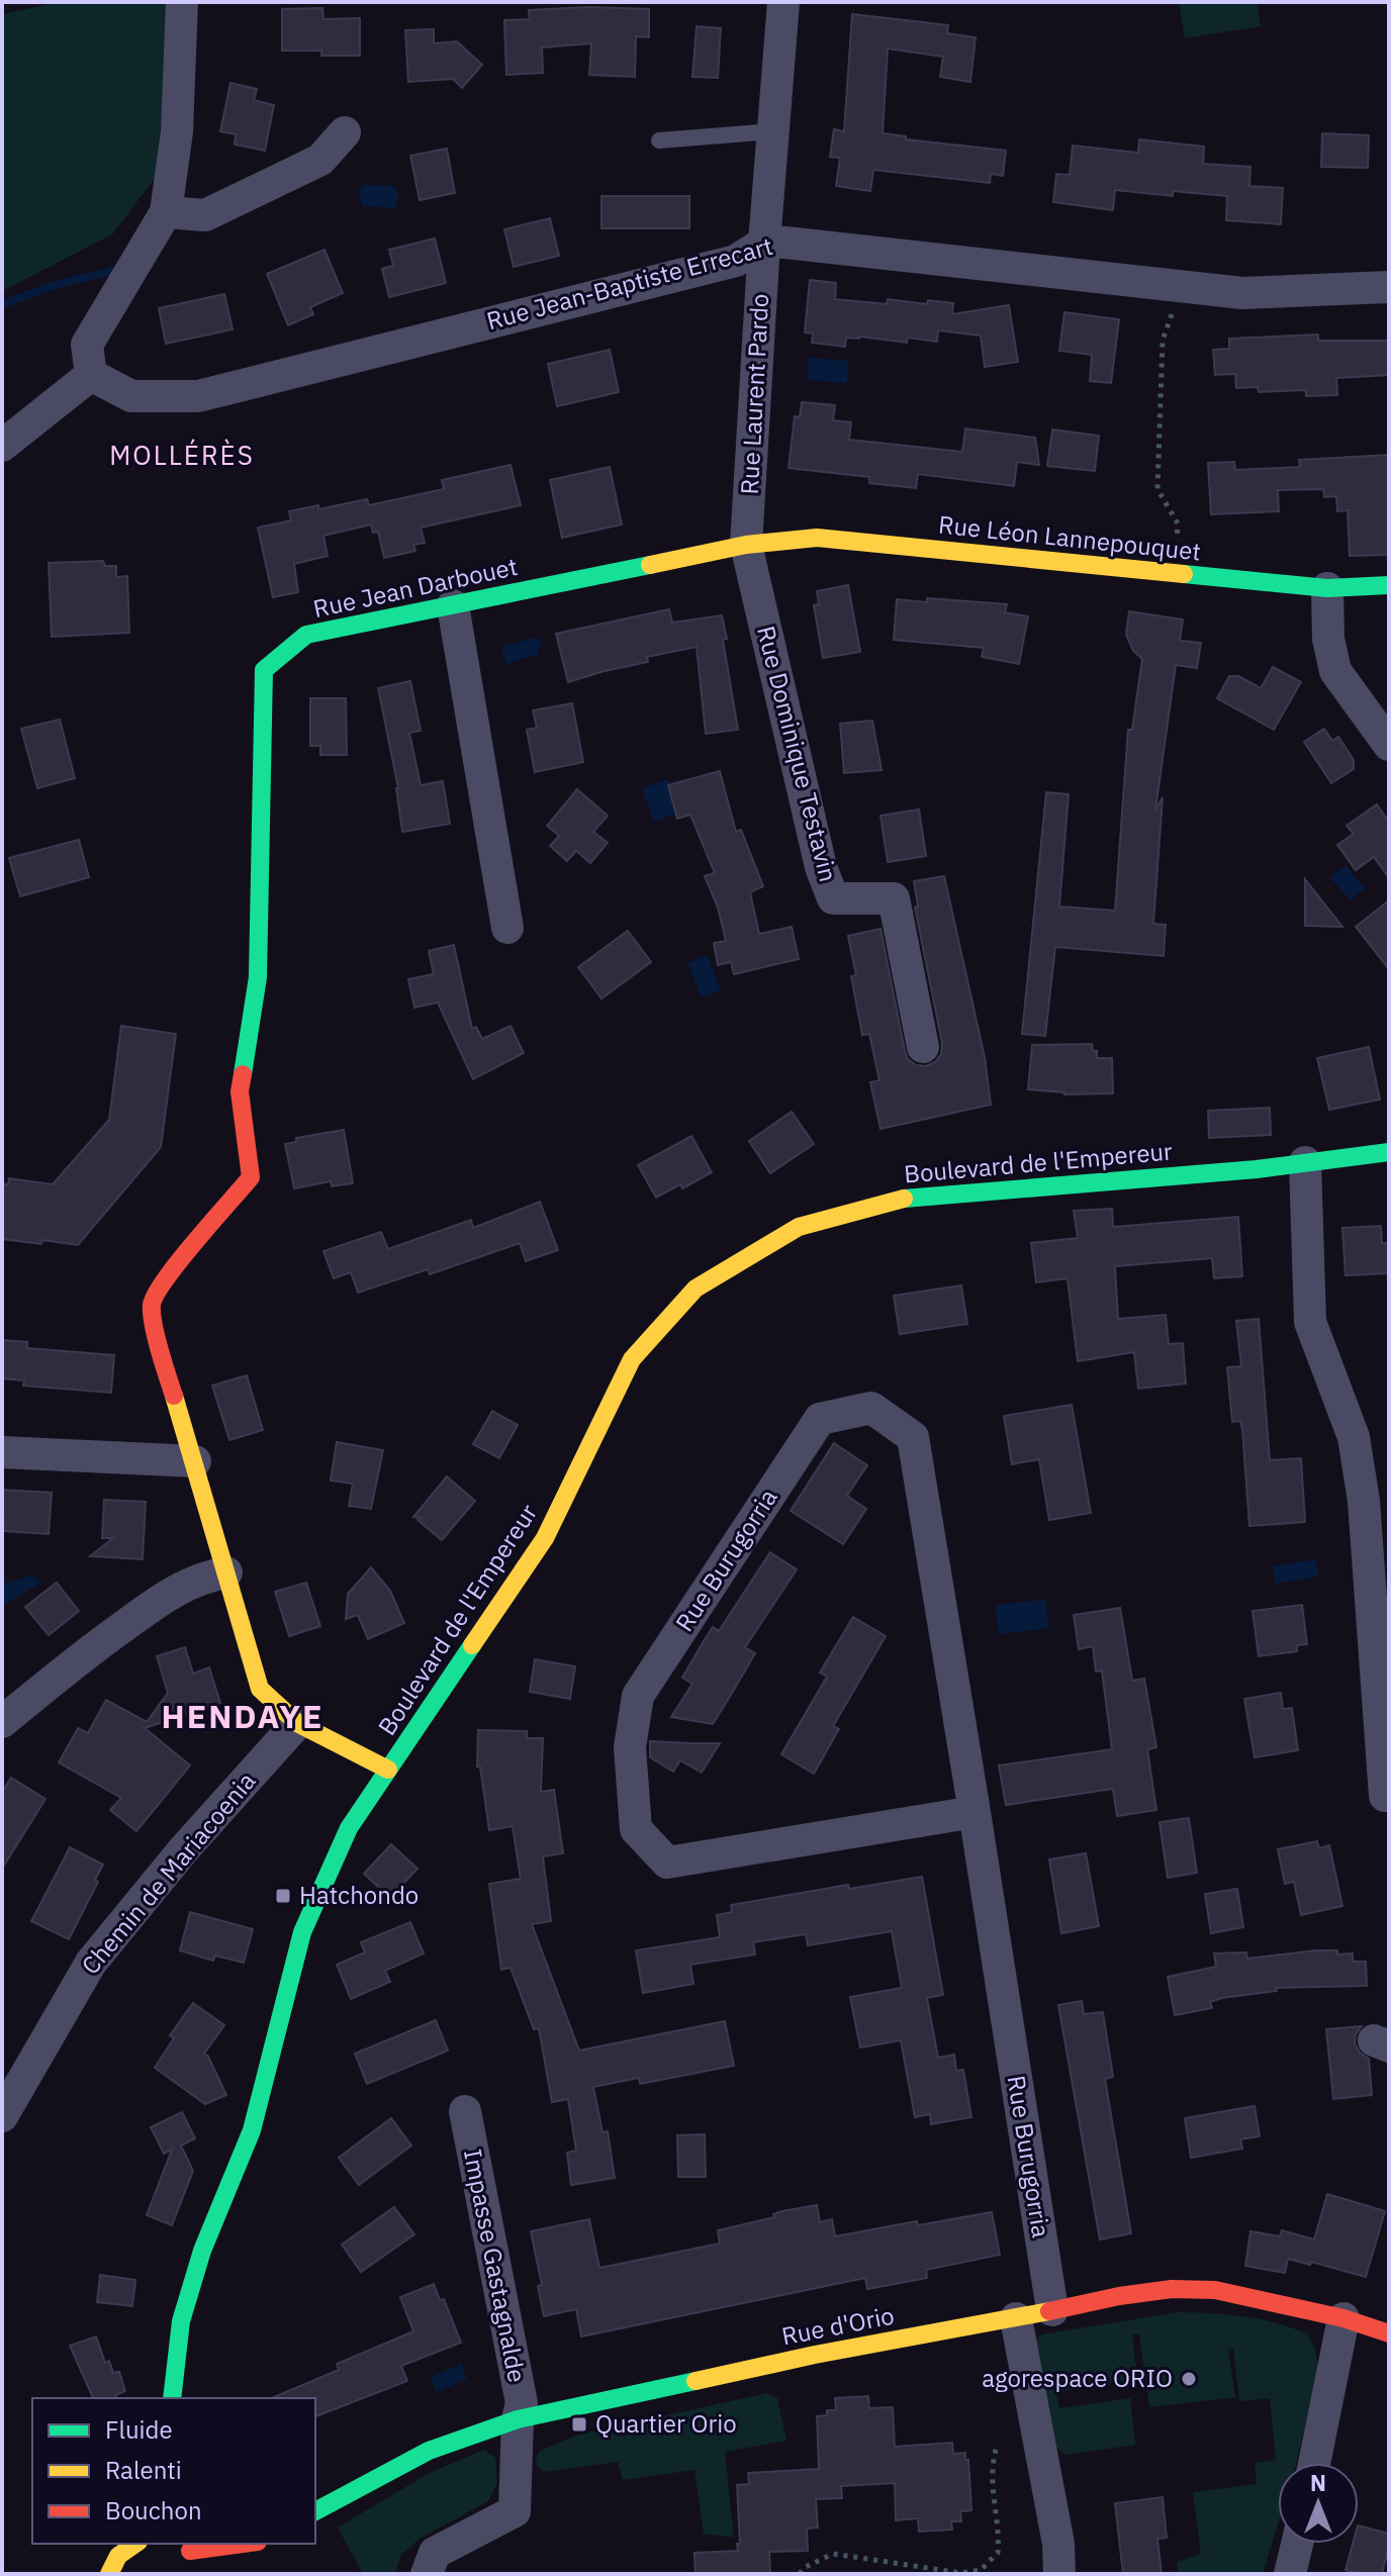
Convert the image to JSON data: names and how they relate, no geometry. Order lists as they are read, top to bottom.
{
  "streets": {
    "street": [
      "Rue Jean-Baptiste Errecart",
      "Rue Laurent Pardo",
      "Rue Léon Lannepouquet",
      "Rue Jean Darbouet",
      "Rue Dominique Testavin",
      "Boulevard de l'Empereur",
      "Rue Burugorria",
      "Chemin de Mariacoenia",
      "Impasse Gastagnalde",
      "Rue d'Orio"
    ]
  },
  "crossings": [
    ["Rue Jean-Baptiste Errecart", "Rue Laurent Pardo"],
    ["Rue Laurent Pardo", "Rue Léon Lannepouquet"],
    ["Rue Laurent Pardo", "Rue Jean Darbouet"],
    ["Rue Laurent Pardo", "Rue Dominique Testavin"],
    ["Rue Léon Lannepouquet", "Rue Jean Darbouet"],
    ["Rue Léon Lannepouquet", "Rue Dominique Testavin"],
    ["Rue Jean Darbouet", "Rue Dominique Testavin"],
    ["Rue Burugorria", "Rue d'Orio"],
    ["Impasse Gastagnalde", "Rue d'Orio"]
  ],
  "districts": ["MOLLÉRÈS", "HENDAYE"],
  "places": {
    "transit": ["Hatchondo", "Quartier Orio"],
    "other": ["agorespace ORIO"]
  },
  "legend": ["Fluide", "Ralenti", "Bouchon"],
  "north": "top"
}
